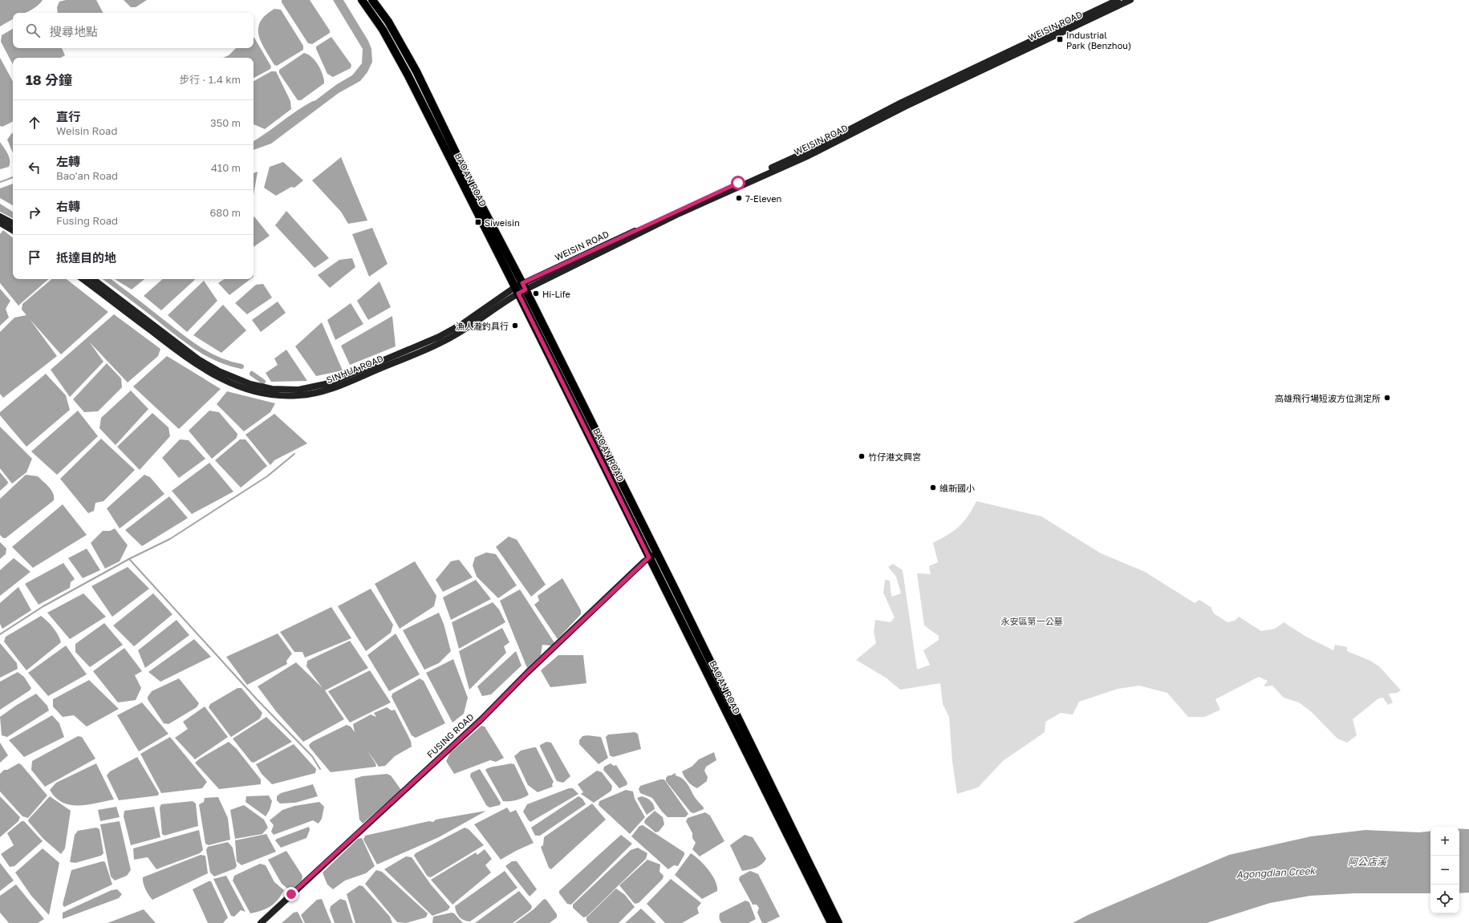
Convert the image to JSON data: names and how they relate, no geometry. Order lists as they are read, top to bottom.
{
  "streets": {
    "main road": ["BAO'AN ROAD"],
    "street": ["WEISIN ROAD", "SINHUA ROAD", "FUSING ROAD"]
  },
  "crossings": [
    ["WEISIN ROAD", "BAO'AN ROAD"],
    ["WEISIN ROAD", "SINHUA ROAD"],
    ["BAO'AN ROAD", "SINHUA ROAD"],
    ["BAO'AN ROAD", "FUSING ROAD"]
  ],
  "water": ["阿公店溪", "Agongdian Creek"],
  "parks": ["永安區第一公墓"],
  "places": {
    "transit": ["Industrial Park (Benzhou)", "Siweisin"],
    "other": [
      "7-Eleven",
      "Hi-Life",
      "漁人瀧釣具行",
      "高雄飛行場短波方位測定所",
      "竹仔港文興宮",
      "維新國小"
    ]
  },
  "page": {
    "search": "搜尋地點",
    "heading": ["18 分鐘", "步行 · 1.4 km"],
    "list": [
      ["直行", "Weisin Road", "350 m"],
      ["左轉", "Bao'an Road", "410 m"],
      ["右轉", "Fusing Road", "680 m"],
      "抵達目的地"
    ],
    "map_buttons": ["+", "−"]
  }
}
